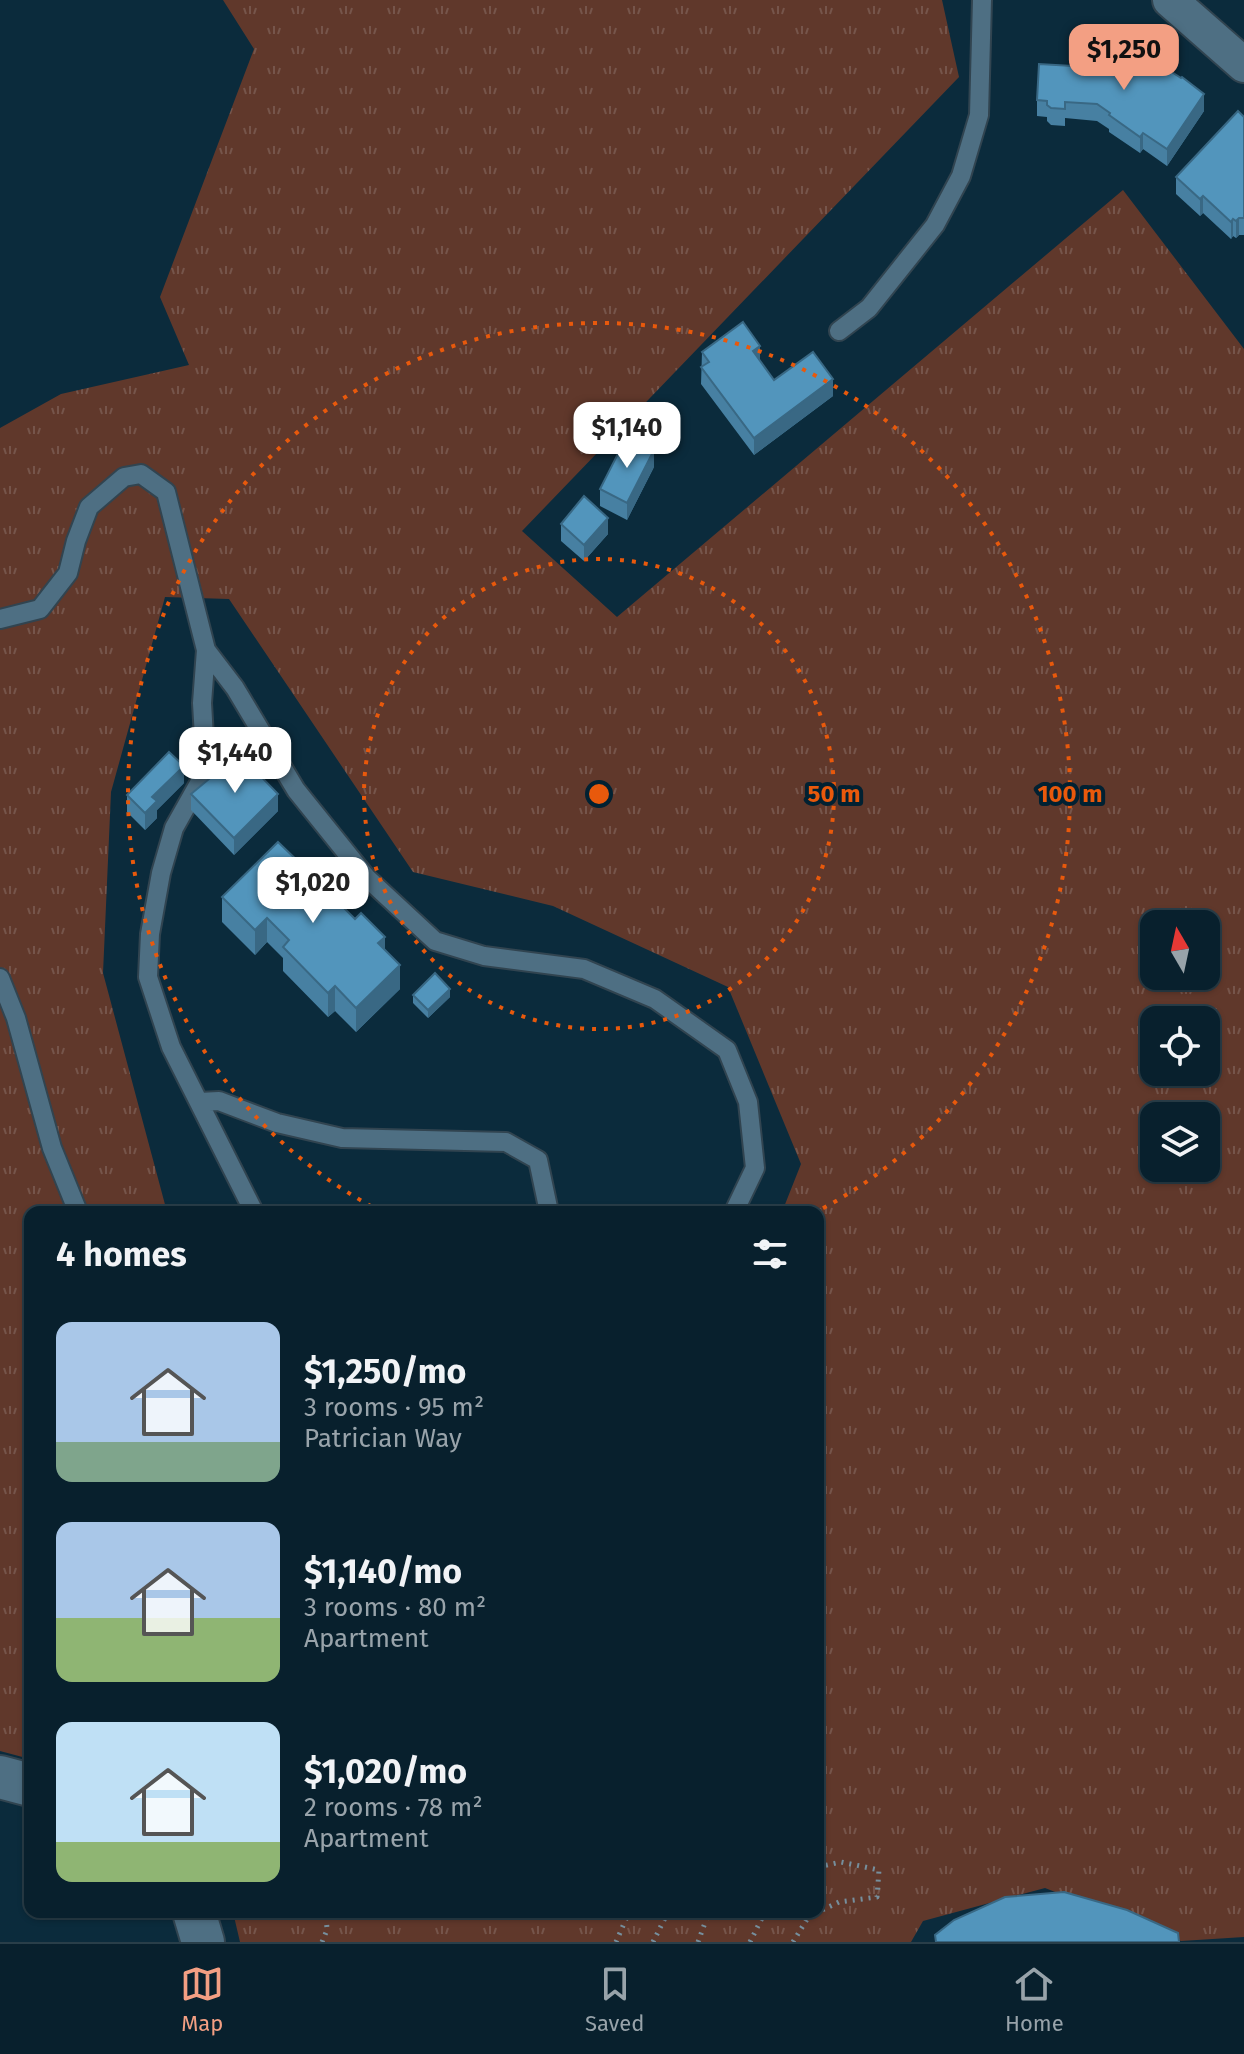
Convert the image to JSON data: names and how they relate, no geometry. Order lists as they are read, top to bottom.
{
  "north": "top",
  "page": {
    "price": [
      "$1,250",
      "$1,140",
      "$1,440",
      "$1,020"
    ],
    "heading": "4 homes",
    "list": [
      {
        "name": "$1,250/mo",
        "note": "3 rooms · 95 m² · Patrician Way"
      },
      {
        "name": "$1,140/mo",
        "note": "3 rooms · 80 m² · Apartment"
      },
      {
        "name": "$1,020/mo",
        "note": "2 rooms · 78 m² · Apartment"
      }
    ],
    "tabs": ["Map", "Saved", "Home"]
  },
  "rings": ["50 m", "100 m"]
}
